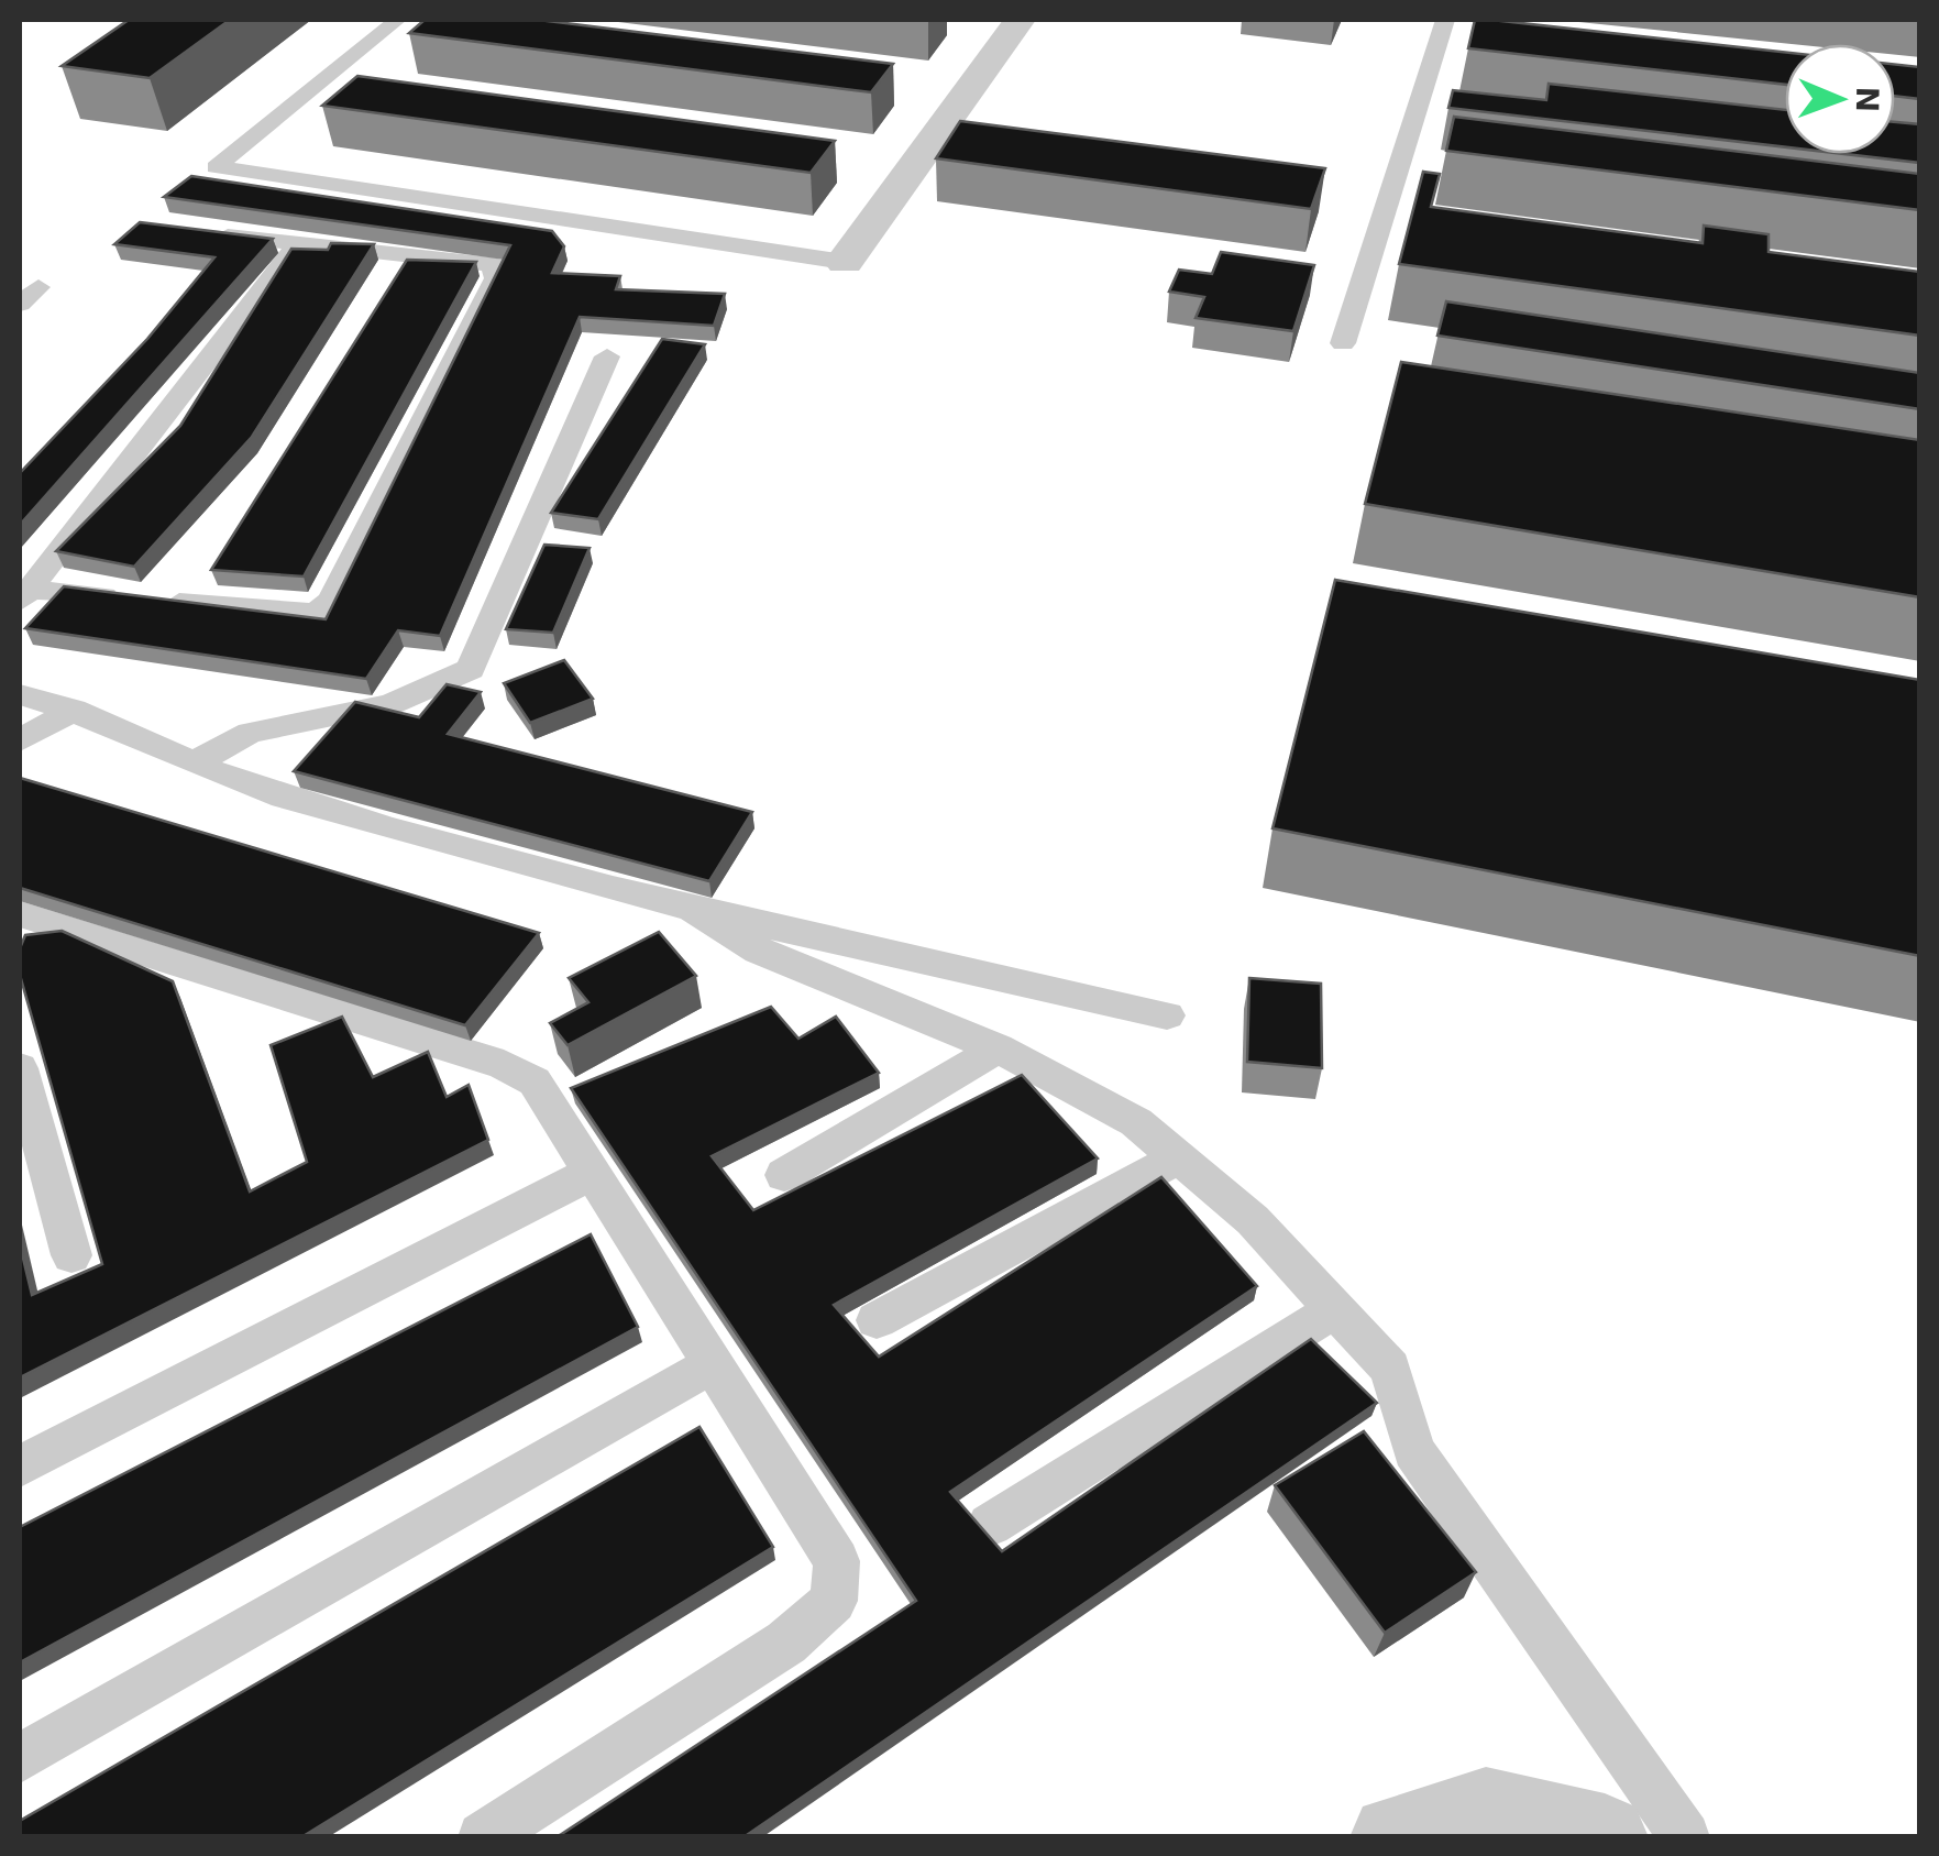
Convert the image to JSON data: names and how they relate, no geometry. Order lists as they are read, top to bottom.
{
  "north": "right"
}
